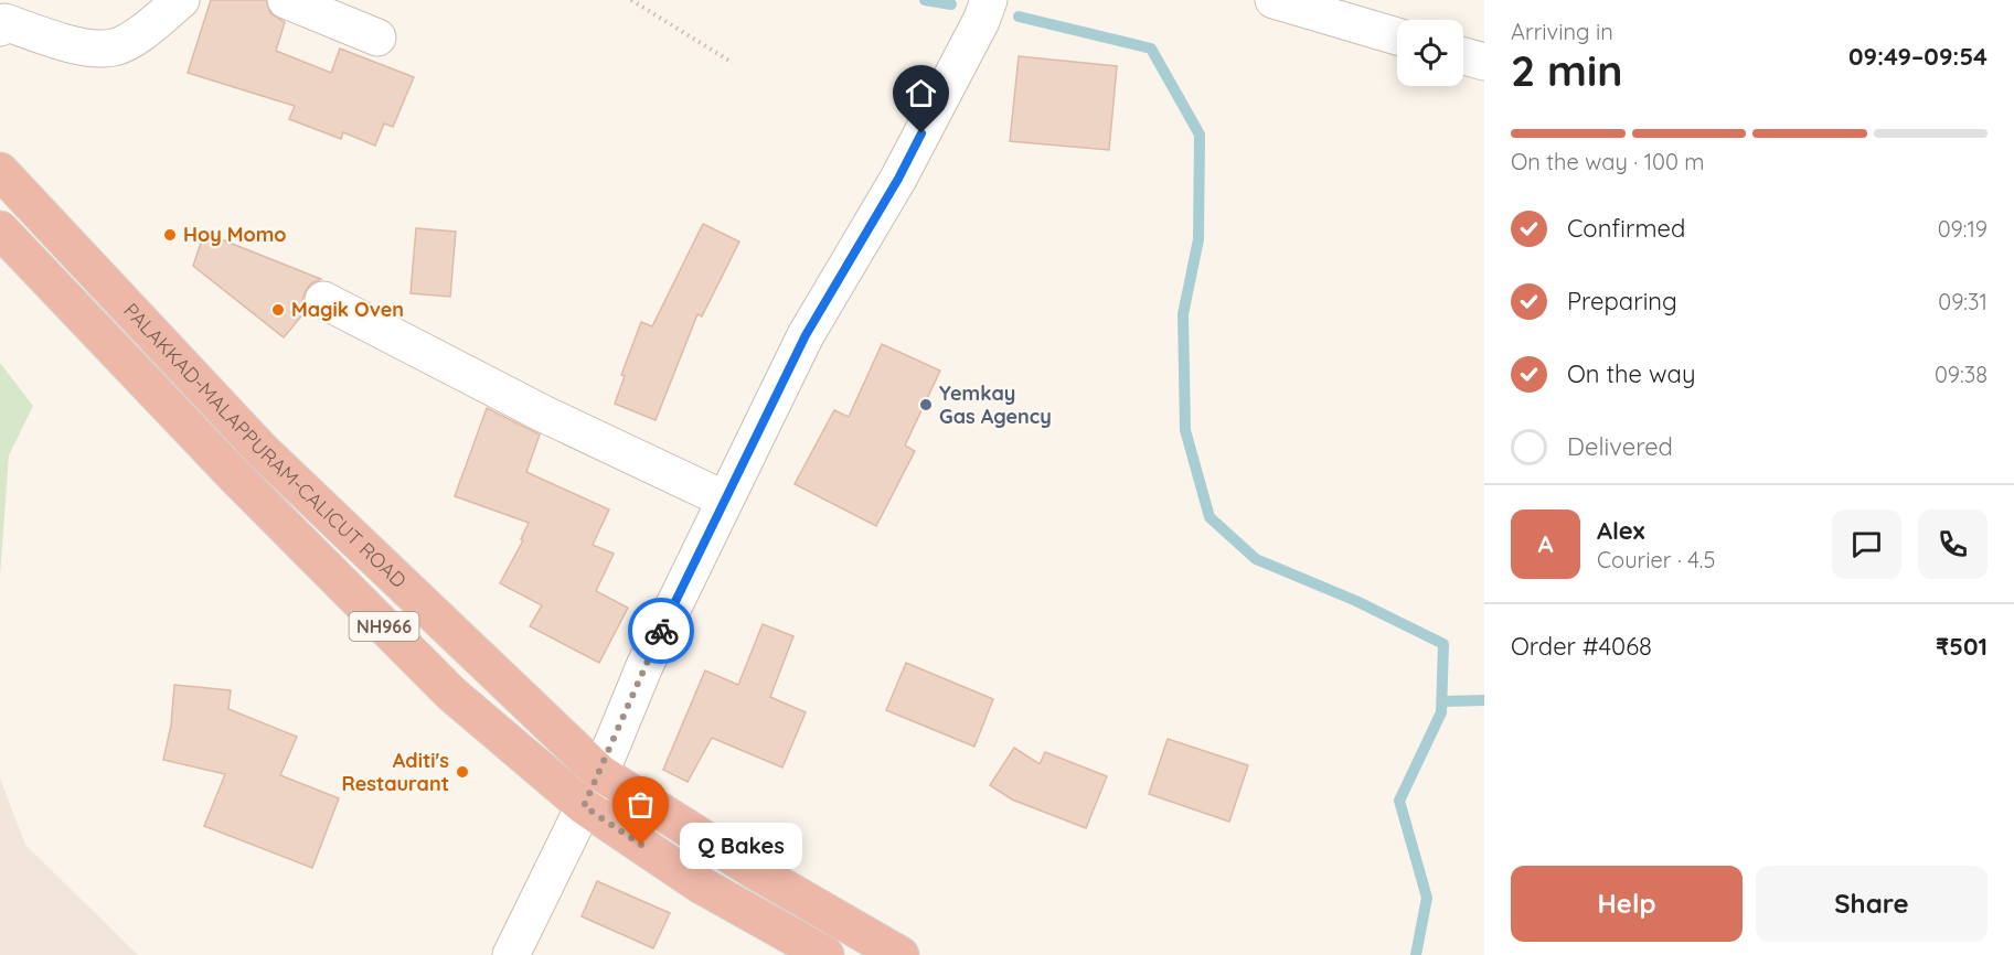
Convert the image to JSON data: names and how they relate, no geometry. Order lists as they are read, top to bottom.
{
  "streets": {
    "highway": ["PALAKKAD-MALAPPURAM-CALICUT ROAD", "NH966"]
  },
  "places": [
    "Hoy Momo",
    "Magik Oven",
    "Yemkay Gas Agency",
    "Aditi's Restaurant",
    "Q Bakes"
  ],
  "page": {
    "heading": ["2 min", "Arriving in", "09:49–09:54"],
    "panel": [
      "Alex",
      "Courier · 4.5",
      "Order #4068",
      "₹501"
    ],
    "bar": "On the way · 100 m",
    "list": [
      ["Confirmed", "09:19"],
      ["Preparing", "09:31"],
      ["On the way", "09:38"],
      "Delivered"
    ],
    "round": "A",
    "bubble": "Q Bakes",
    "buttons": ["Help", "Share"]
  }
}
